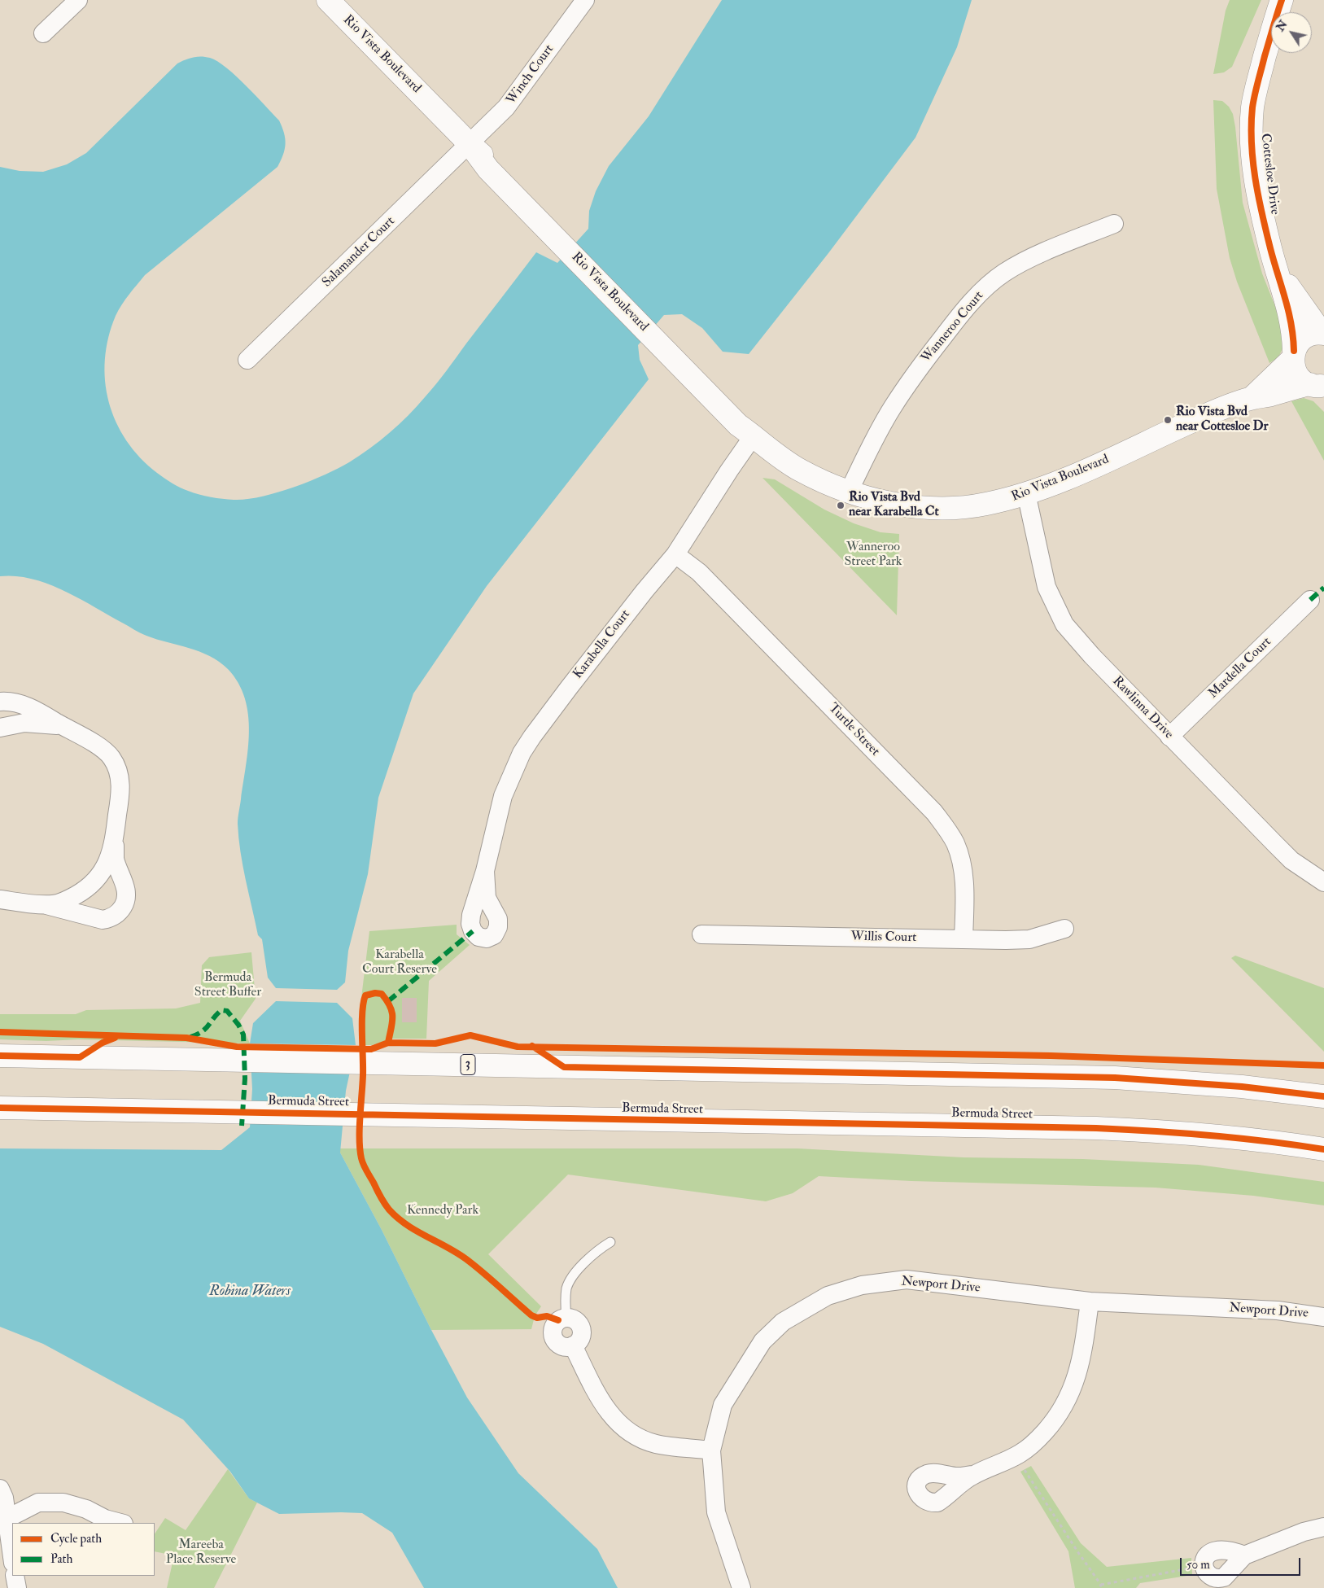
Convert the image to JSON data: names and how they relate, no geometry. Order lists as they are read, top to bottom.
{
  "streets": {
    "main road": [
      "Rio Vista Boulevard",
      "Cottesloe Drive",
      "3",
      "Bermuda Street"
    ],
    "street": [
      "Winch Court",
      "Salamander Court",
      "Wanneroo Court",
      "Karabella Court",
      "Mardella Court",
      "Rawlinna Drive",
      "Turtle Street",
      "Willis Court",
      "Newport Drive"
    ]
  },
  "crossings": [
    ["Rio Vista Boulevard", "Winch Court"],
    ["Rio Vista Boulevard", "Cottesloe Drive"],
    ["Rio Vista Boulevard", "Salamander Court"],
    ["Rio Vista Boulevard", "Wanneroo Court"],
    ["Rio Vista Boulevard", "Karabella Court"],
    ["Rio Vista Boulevard", "Rawlinna Drive"],
    ["Winch Court", "Salamander Court"],
    ["Karabella Court", "Turtle Street"],
    ["Mardella Court", "Rawlinna Drive"],
    ["Turtle Street", "Willis Court"]
  ],
  "water": ["Robina Waters"],
  "parks": [
    "Wanneroo Street Park",
    "Karabella Court Reserve",
    "Bermuda Street Buffer",
    "Kennedy Park",
    "Mareeba Place Reserve"
  ],
  "places": ["Rio Vista Bvd near Cottesloe Dr", "Rio Vista Bvd near Karabella Ct"],
  "legend": ["Cycle path", "Path"],
  "scale_bar": "50 m",
  "north": "top left"
}
